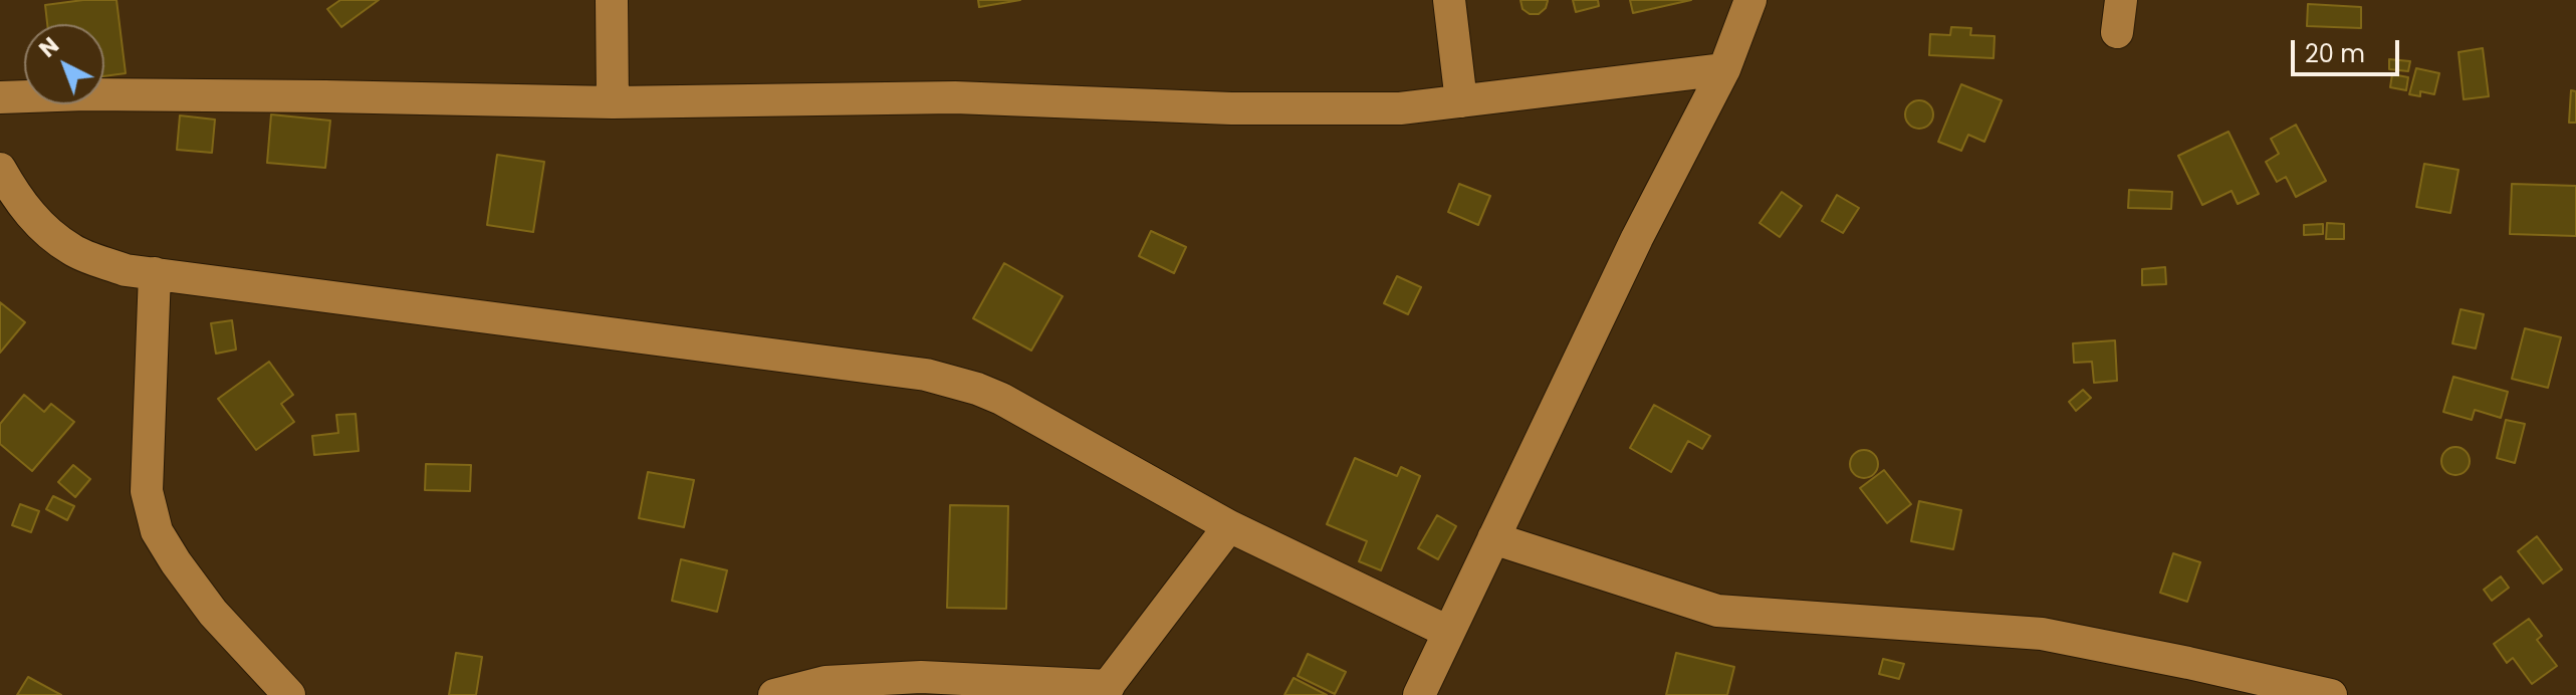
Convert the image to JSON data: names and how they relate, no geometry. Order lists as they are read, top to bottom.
{
  "scale_bar": "20 m",
  "north": "top left"
}
